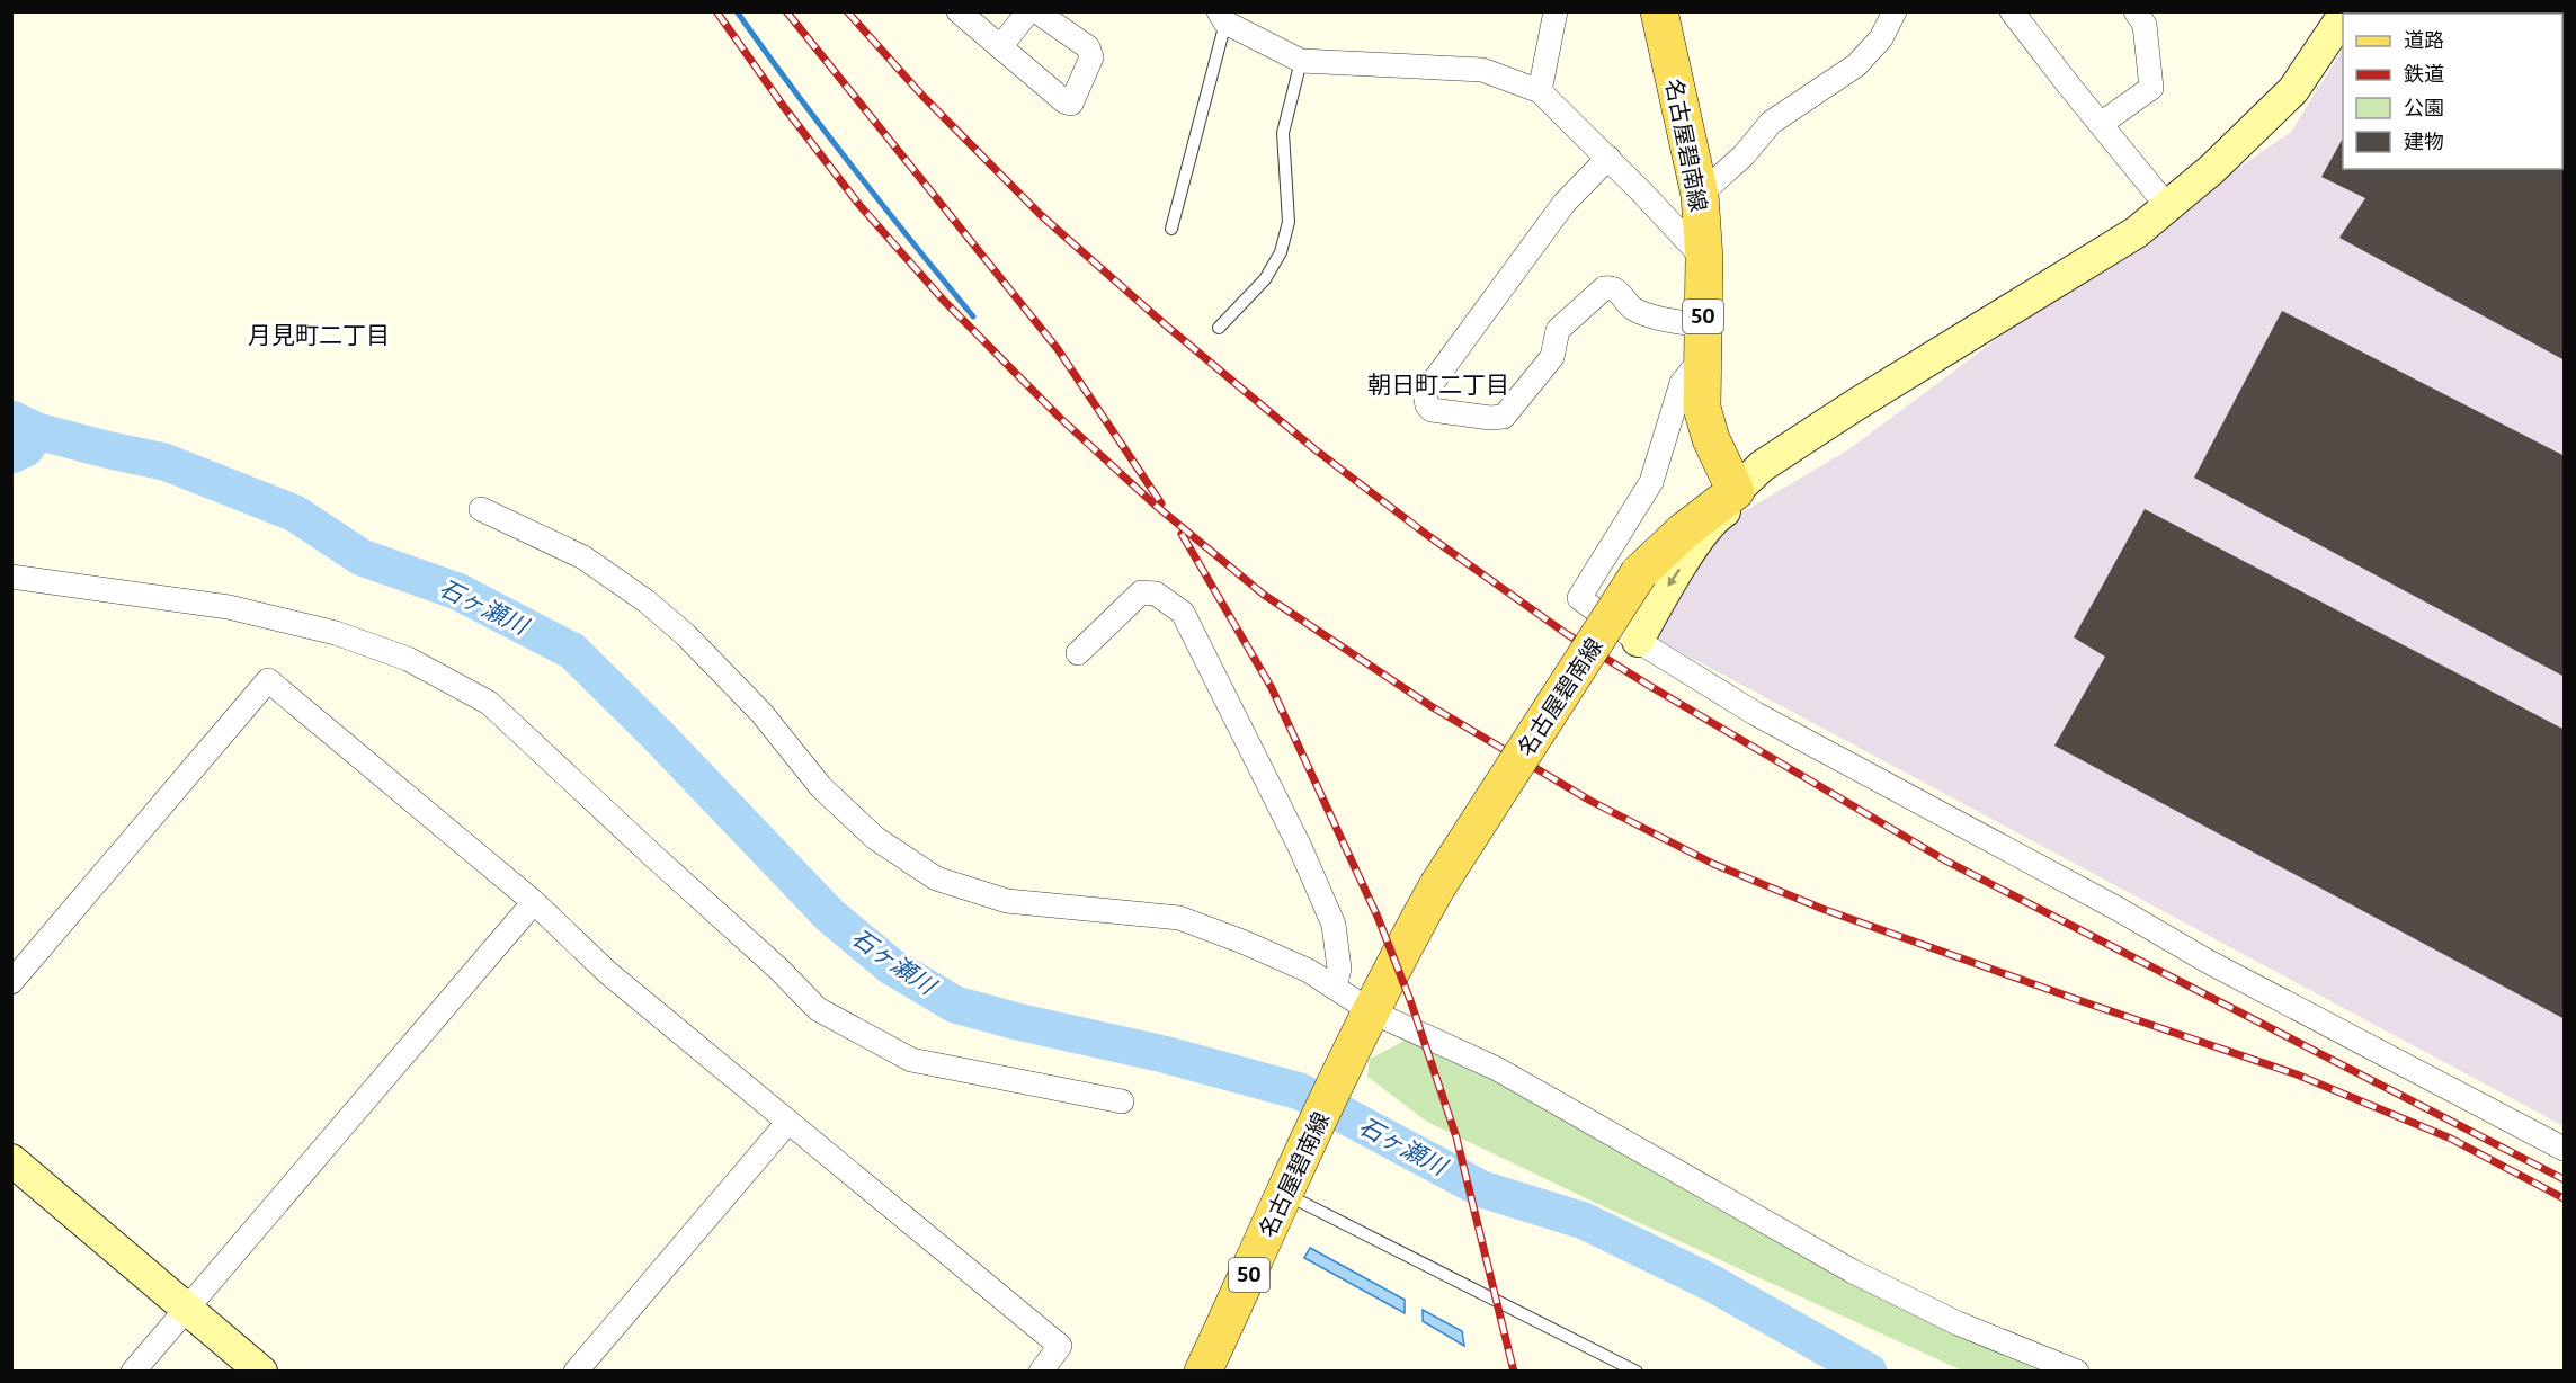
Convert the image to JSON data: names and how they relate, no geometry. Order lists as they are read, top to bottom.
{
  "streets": {
    "main road": ["名古屋碧南線", "50"]
  },
  "districts": ["月見町二丁目", "朝日町二丁目"],
  "water": ["石ヶ瀬川"],
  "legend": [
    "道路",
    "鉄道",
    "公園",
    "建物"
  ]
}
